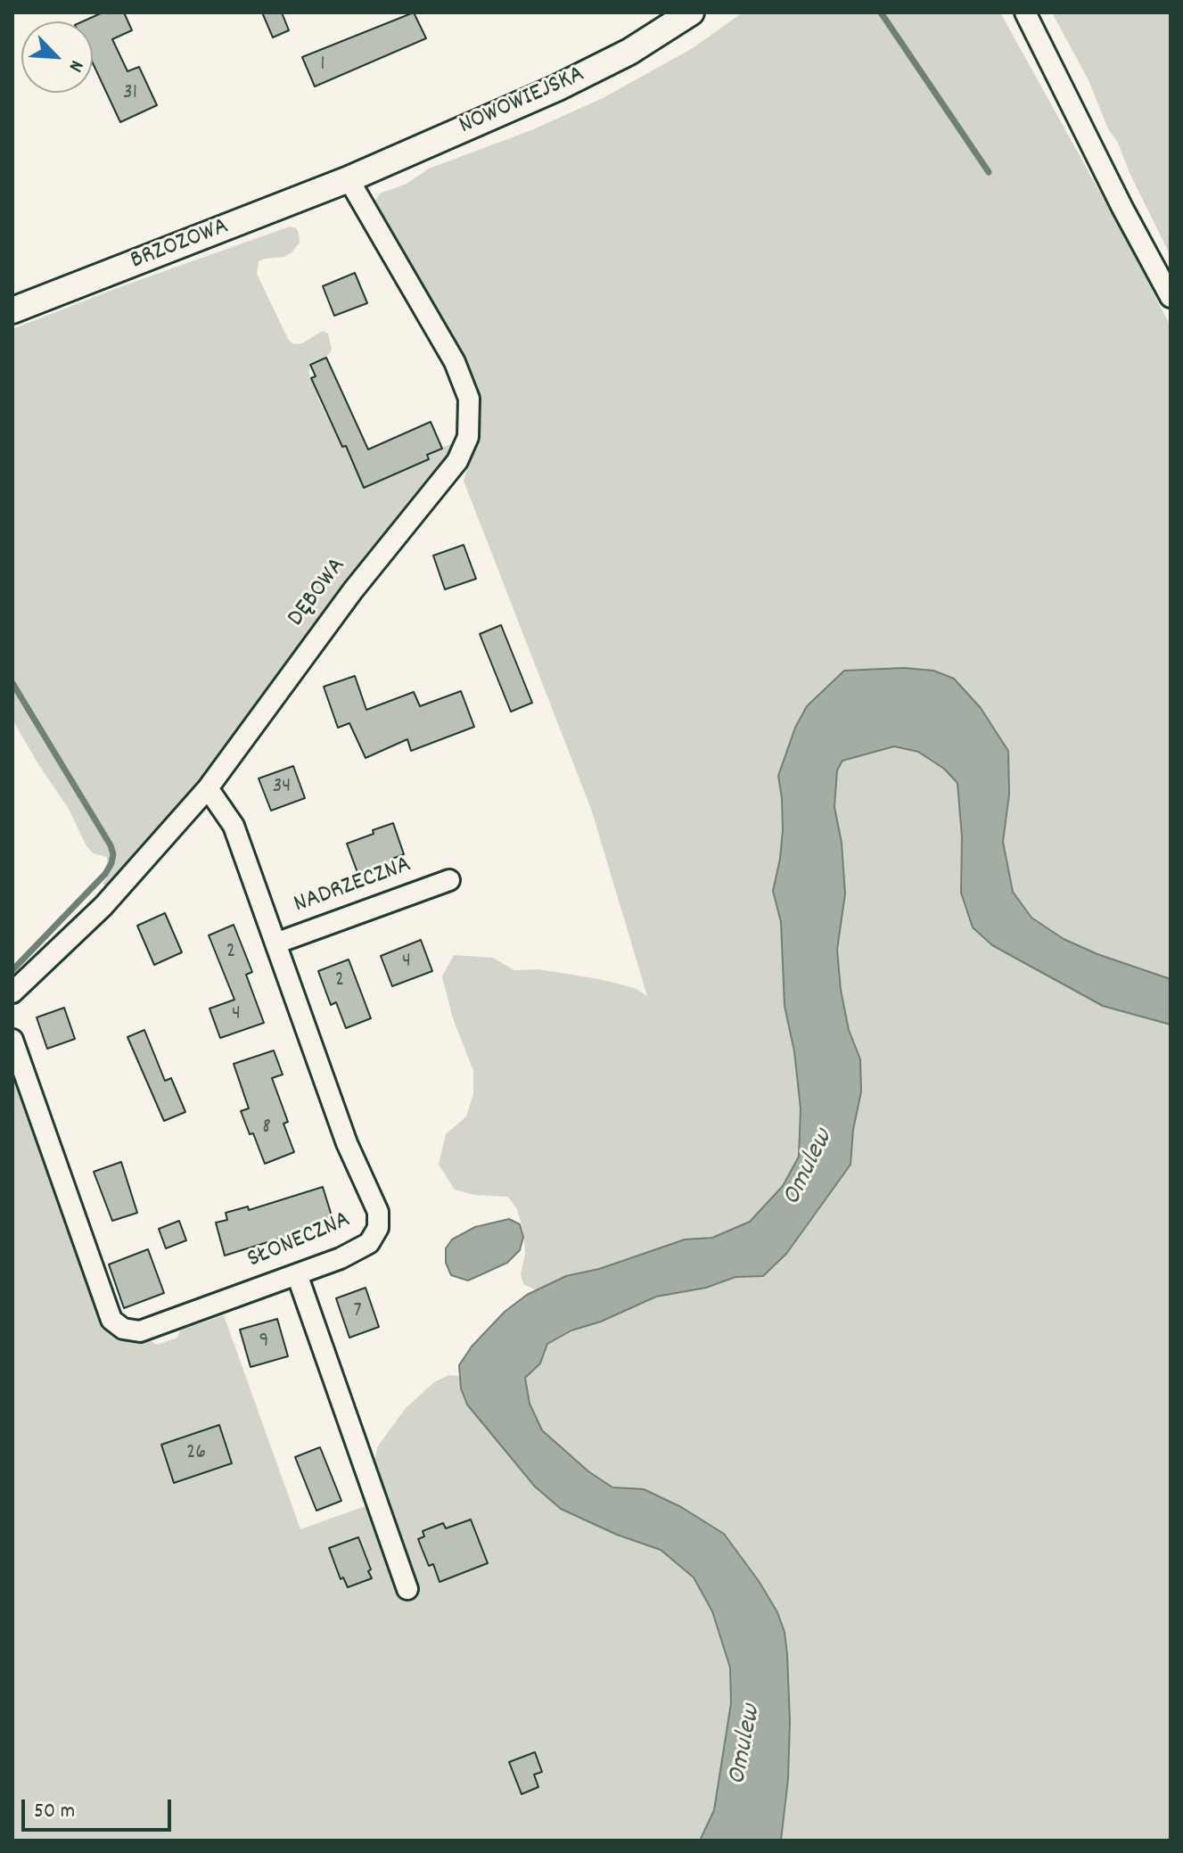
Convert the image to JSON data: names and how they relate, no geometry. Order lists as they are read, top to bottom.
{
  "streets": {
    "main road": ["NOWOWIEJSKA", "BRZOZOWA"],
    "street": ["DĘBOWA", "NADRZECZNA", "SŁONECZNA"]
  },
  "crossings": [
    ["NOWOWIEJSKA", "BRZOZOWA"],
    ["NOWOWIEJSKA", "DĘBOWA"],
    ["BRZOZOWA", "DĘBOWA"],
    ["DĘBOWA", "SŁONECZNA"],
    ["NADRZECZNA", "SŁONECZNA"]
  ],
  "water": ["Omulew"],
  "house_numbers": [
    "1",
    "31",
    "34",
    "2",
    "4",
    "2",
    "4",
    "8",
    "7",
    "9",
    "26"
  ],
  "scale_bar": "50 m",
  "north": "bottom right"
}
